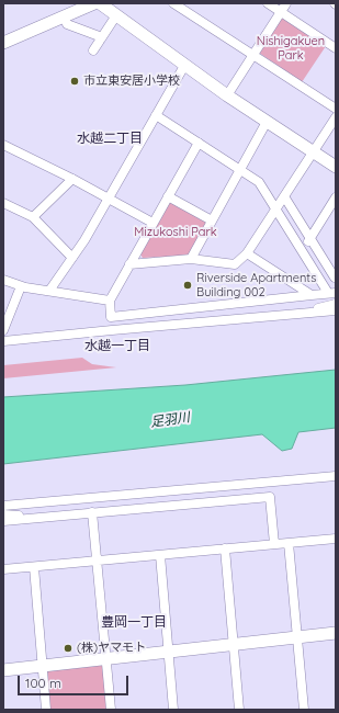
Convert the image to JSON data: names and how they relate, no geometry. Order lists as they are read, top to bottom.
{
  "districts": ["水越二丁目", "水越一丁目", "豊岡一丁目"],
  "water": ["足羽川"],
  "parks": ["Nishigakuen Park", "Mizukoshi Park"],
  "places": ["市立東安居小学校", "Riverside Apartments Building 002", "(株)ヤマモト"],
  "scale_bar": "100 m"
}
